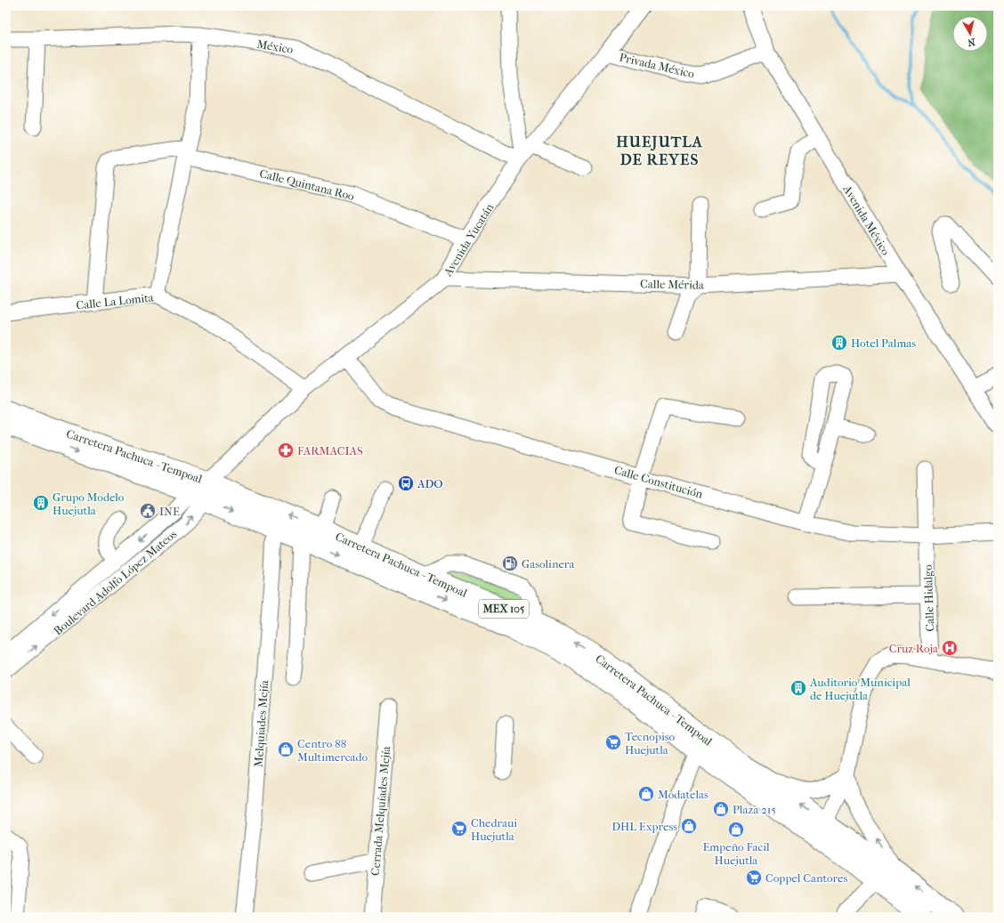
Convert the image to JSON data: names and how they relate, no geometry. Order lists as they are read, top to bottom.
{
  "streets": {
    "main road": ["Carretera Pachuca - Tempoal", "MEX 105"],
    "street": [
      "México",
      "Privada México",
      "Calle Quintana Roo",
      "Avenida México",
      "Avenida Yucatán",
      "Calle Mérida",
      "Calle La Lomita",
      "Calle Constitución",
      "Boulevard Adolfo López Mateos",
      "Calle Hidalgo",
      "Melquiades Mejía",
      "Cerrada Melquíades Mejía"
    ]
  },
  "crossings": [
    ["México", "Avenida Yucatán"],
    ["Privada México", "Avenida México"],
    ["Privada México", "Avenida Yucatán"],
    ["Calle Quintana Roo", "Avenida Yucatán"],
    ["Avenida México", "Calle Mérida"],
    ["Avenida Yucatán", "Calle Mérida"],
    ["Avenida Yucatán", "Calle La Lomita"],
    ["Avenida Yucatán", "Carretera Pachuca - Tempoal"],
    ["Avenida Yucatán", "Calle Constitución"],
    ["Avenida Yucatán", "Boulevard Adolfo López Mateos"],
    ["Carretera Pachuca - Tempoal", "Boulevard Adolfo López Mateos"],
    ["Carretera Pachuca - Tempoal", "Melquiades Mejía"],
    ["Calle Constitución", "Calle Hidalgo"]
  ],
  "districts": ["HUEJUTLA DE REYES"],
  "places": {
    "building": ["Hotel Palmas", "Grupo Modelo Huejutla", "Auditorio Municipal de Huejutla"],
    "pharmacy": ["FARMACIAS"],
    "bus stop": ["ADO"],
    "public building": ["INE"],
    "fuel station": ["Gasolinera"],
    "hospital": ["Cruz Roja"],
    "supermarket": ["Tecnopiso Huejutla", "Chedraui Huejutla", "Coppel Cantores"],
    "shop": [
      "Centro 88 Multimercado",
      "Modatelas",
      "Plaza 215",
      "DHL Express",
      "Empeño Facil Huejutla"
    ]
  },
  "north": "bottom"
}
